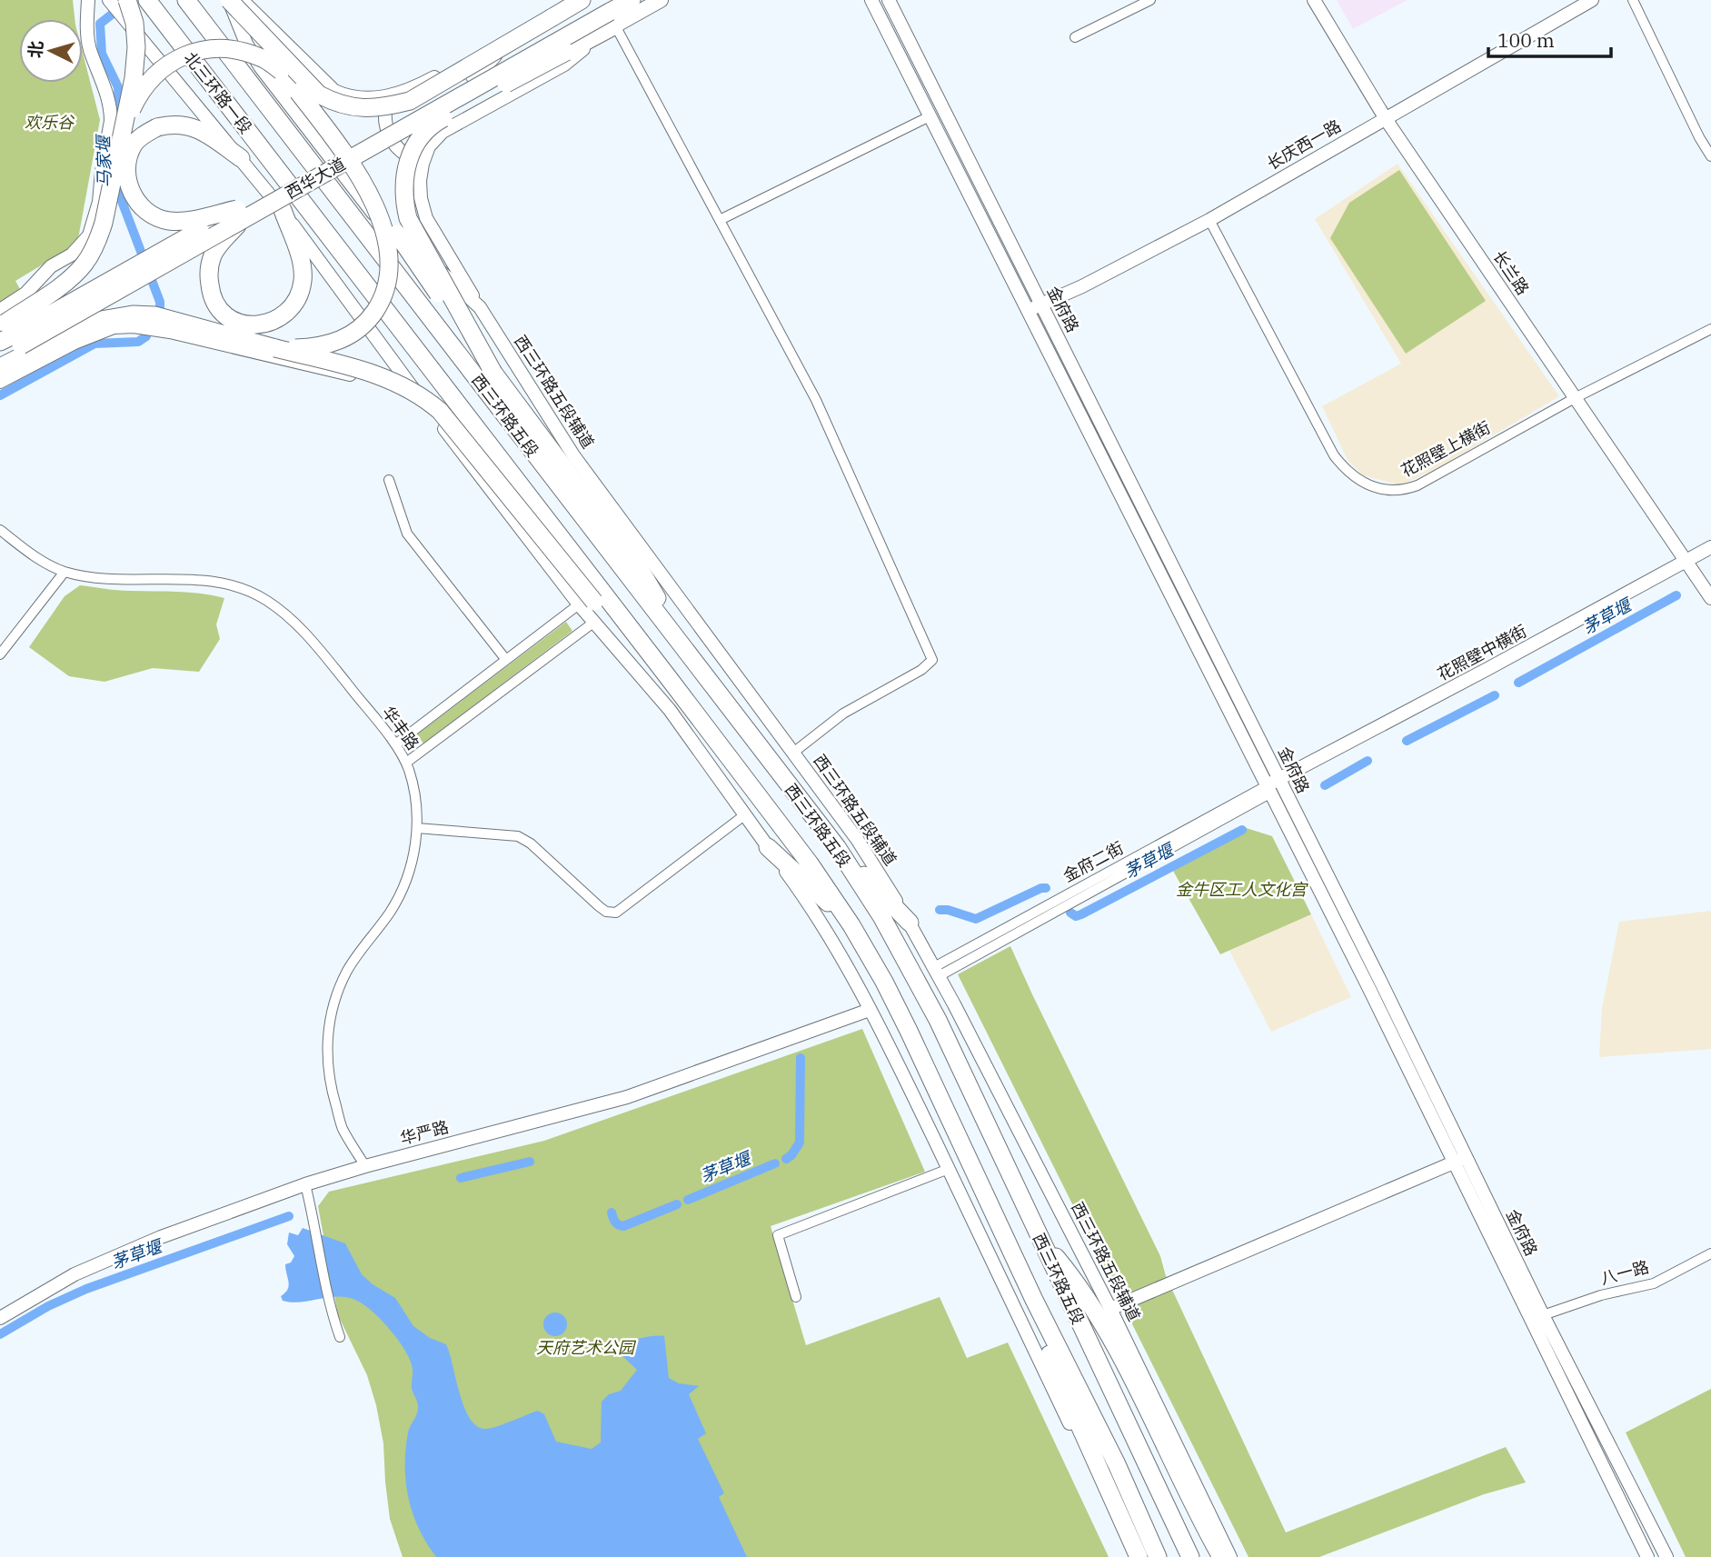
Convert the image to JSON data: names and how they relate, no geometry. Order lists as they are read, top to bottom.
{
  "streets": {
    "highway": ["北三环路一段", "西华大道", "西三环路五段"],
    "street": [
      "长庆西一路",
      "长兰路",
      "金府路",
      "西三环路五段辅道",
      "花照壁上横街",
      "花照壁中横街",
      "华丰路",
      "金府二街",
      "华严路",
      "八一路"
    ]
  },
  "crossings": [
    ["北三环路一段", "西三环路五段辅道"],
    ["北三环路一段", "西三环路五段"],
    ["长庆西一路", "长兰路"],
    ["长庆西一路", "金府路"],
    ["长庆西一路", "花照壁上横街"],
    ["长兰路", "花照壁上横街"],
    ["长兰路", "花照壁中横街"],
    ["金府路", "花照壁中横街"],
    ["金府路", "金府二街"],
    ["金府路", "八一路"],
    ["西三环路五段辅道", "西三环路五段"],
    ["西三环路五段辅道", "金府二街"],
    ["花照壁中横街", "金府二街"],
    ["华丰路", "华严路"]
  ],
  "water": ["马家堰", "茅草堰"],
  "parks": ["欢乐谷", "金牛区工人文化宫", "天府艺术公园"],
  "scale_bar": "100 m",
  "north": "left"
}
